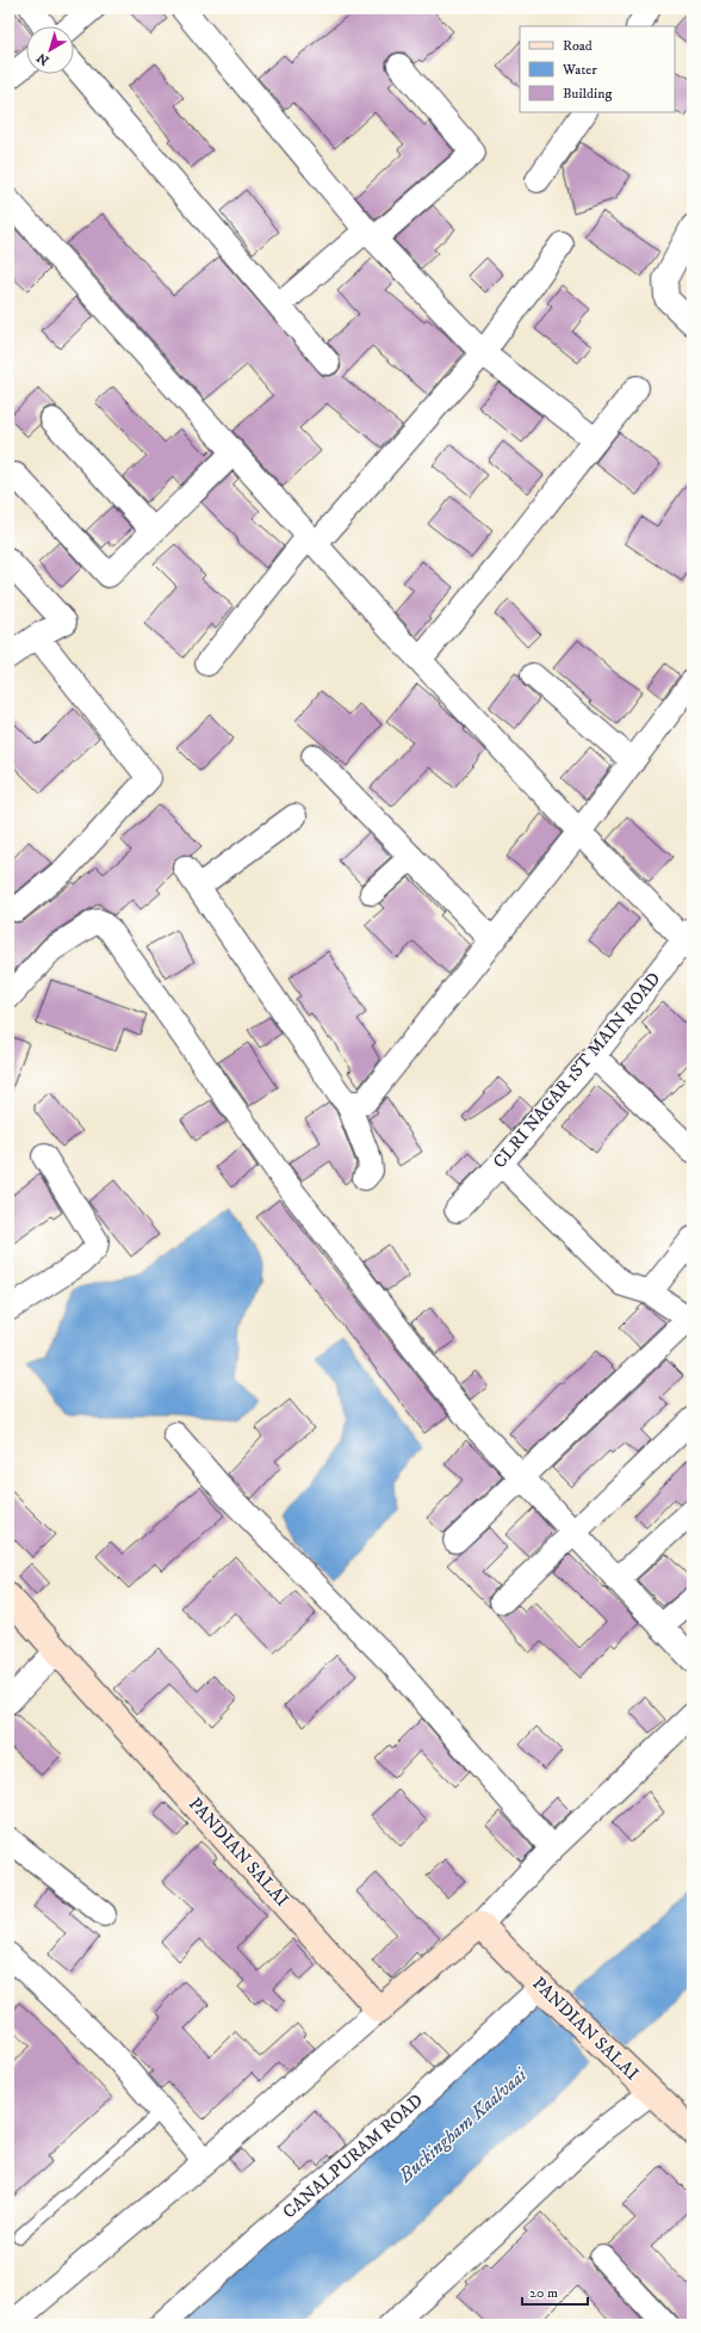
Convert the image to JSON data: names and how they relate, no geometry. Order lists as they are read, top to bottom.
{
  "streets": {
    "street": ["CLRI NAGAR 1ST MAIN ROAD", "PANDIAN SALAI", "CANALPURAM ROAD"]
  },
  "crossings": [
    ["PANDIAN SALAI", "CANALPURAM ROAD"]
  ],
  "water": ["Buckingham Kaalvaai"],
  "legend": ["Road", "Water", "Building"],
  "scale_bar": "20 m",
  "north": "bottom left"
}
